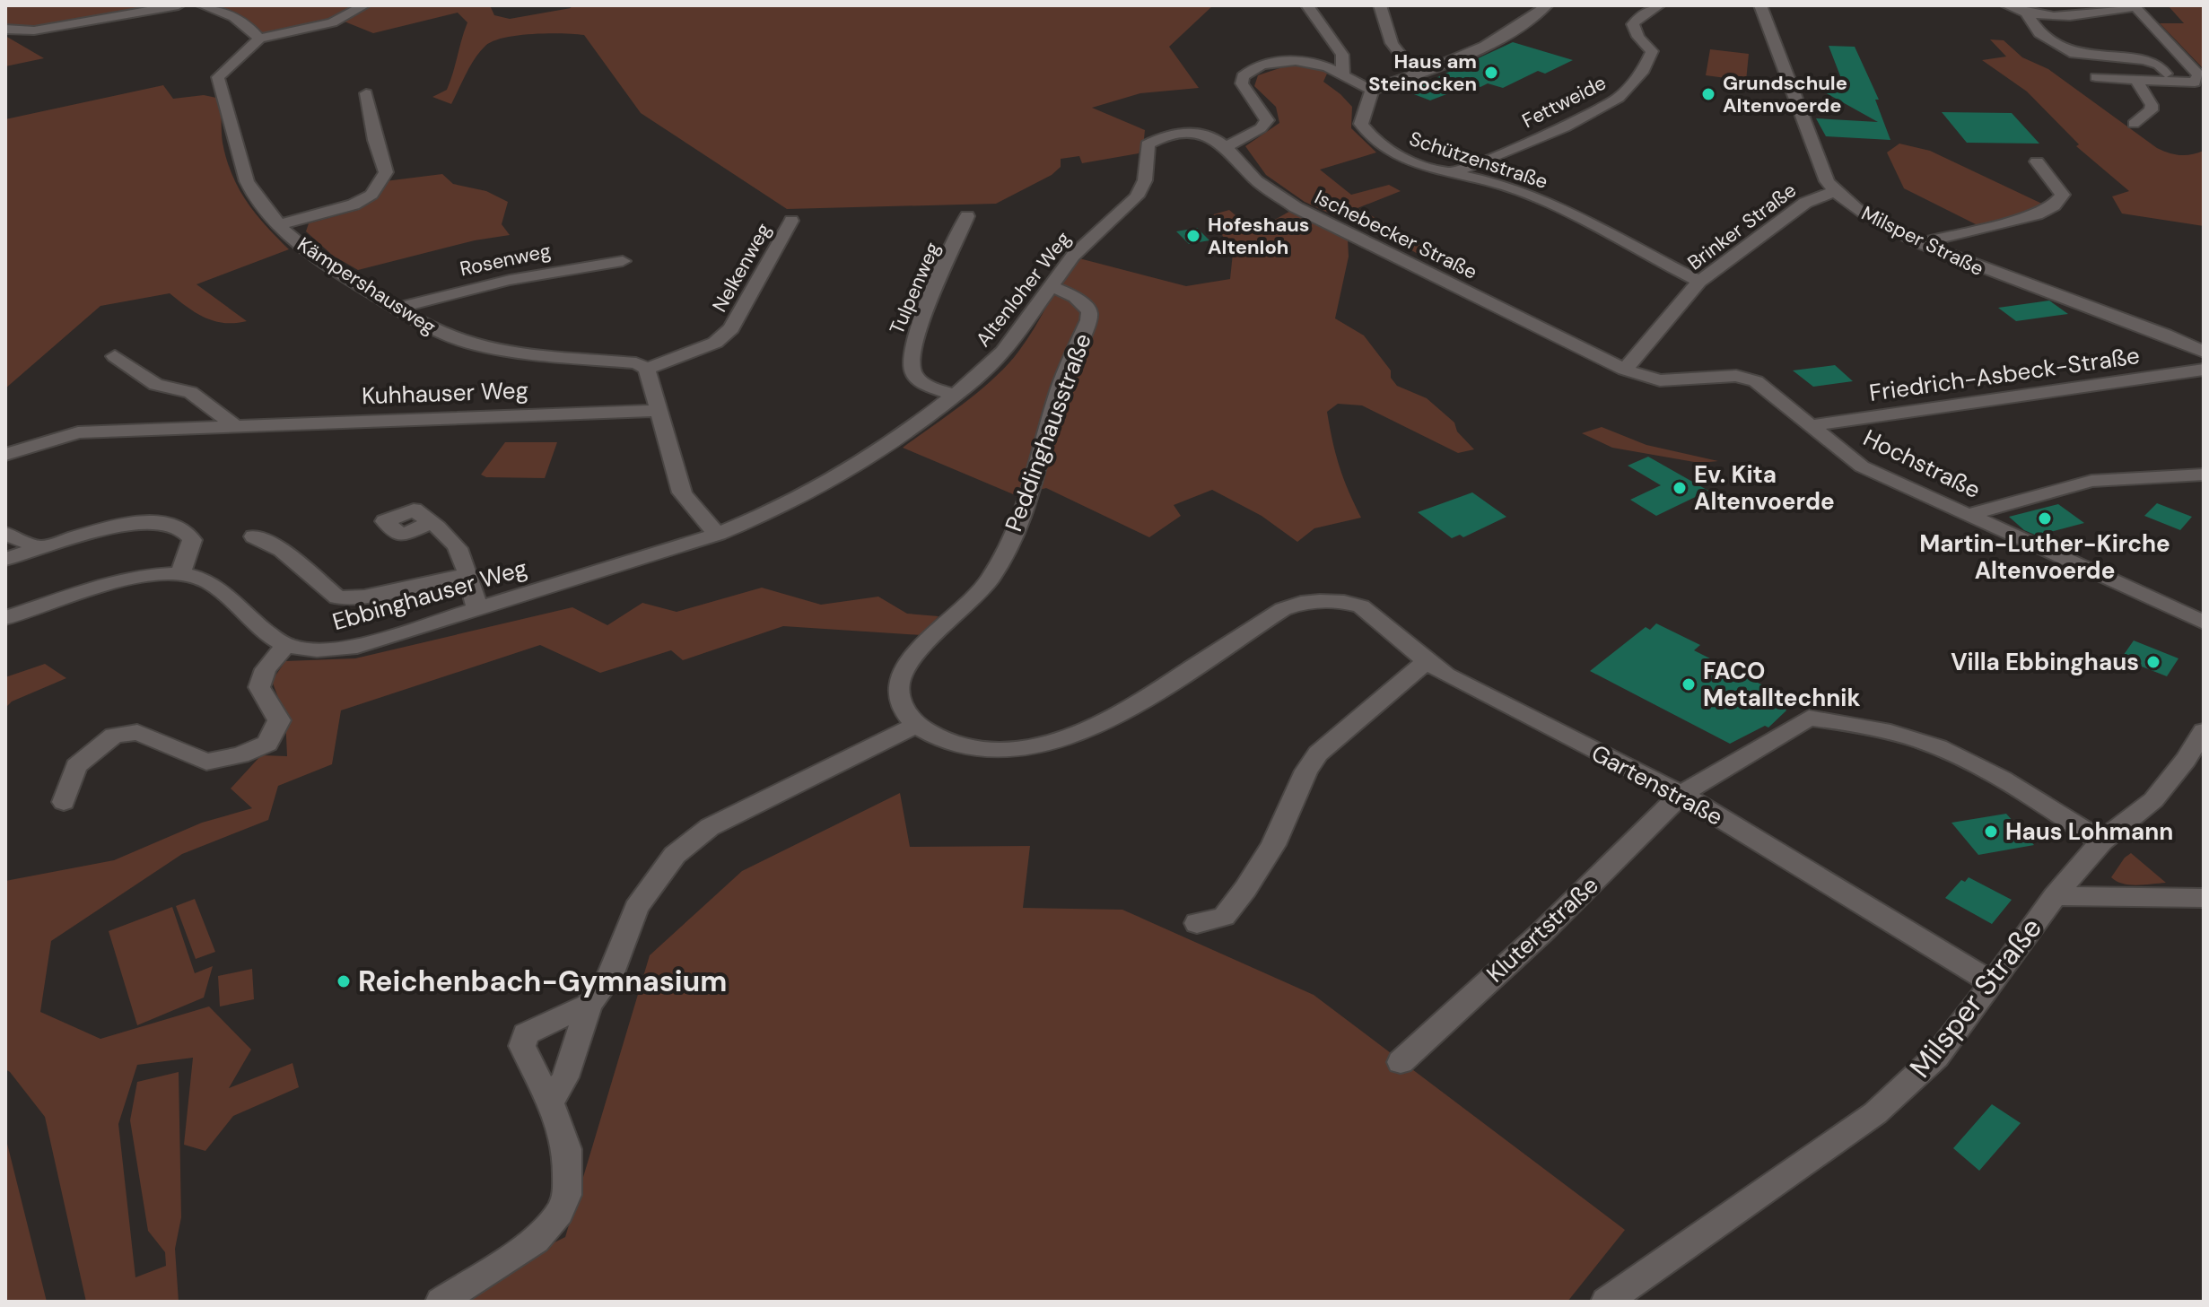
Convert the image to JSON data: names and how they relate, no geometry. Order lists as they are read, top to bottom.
{
  "streets": {
    "street": [
      "Fettweide",
      "Schützenstraße",
      "Brinker Straße",
      "Ischebecker Straße",
      "Milsper Straße",
      "Rosenweg",
      "Nelkenweg",
      "Kämpershausweg",
      "Tulpenweg",
      "Altenloher Weg",
      "Friedrich-Asbeck-Straße",
      "Kuhhauser Weg",
      "Peddinghausstraße",
      "Hochstraße",
      "Ebbinghauser Weg",
      "Gartenstraße",
      "Klutertstraße"
    ]
  },
  "crossings": [
    ["Fettweide", "Schützenstraße"],
    ["Schützenstraße", "Brinker Straße"],
    ["Brinker Straße", "Ischebecker Straße"],
    ["Brinker Straße", "Milsper Straße"],
    ["Brinker Straße", "Hochstraße"],
    ["Ischebecker Straße", "Altenloher Weg"],
    ["Ischebecker Straße", "Hochstraße"],
    ["Milsper Straße", "Gartenstraße"],
    ["Milsper Straße", "Klutertstraße"],
    ["Rosenweg", "Kämpershausweg"],
    ["Nelkenweg", "Kämpershausweg"],
    ["Tulpenweg", "Altenloher Weg"],
    ["Altenloher Weg", "Peddinghausstraße"],
    ["Altenloher Weg", "Ebbinghauser Weg"],
    ["Friedrich-Asbeck-Straße", "Hochstraße"],
    ["Peddinghausstraße", "Gartenstraße"],
    ["Gartenstraße", "Klutertstraße"]
  ],
  "places": [
    "Haus am Steinocken",
    "Grundschule Altenvoerde",
    "Hofeshaus Altenloh",
    "Ev. Kita Altenvoerde",
    "Martin-Luther-Kirche Altenvoerde",
    "Villa Ebbinghaus",
    "FACO Metalltechnik",
    "Haus Lohmann",
    "Reichenbach-Gymnasium"
  ]
}
